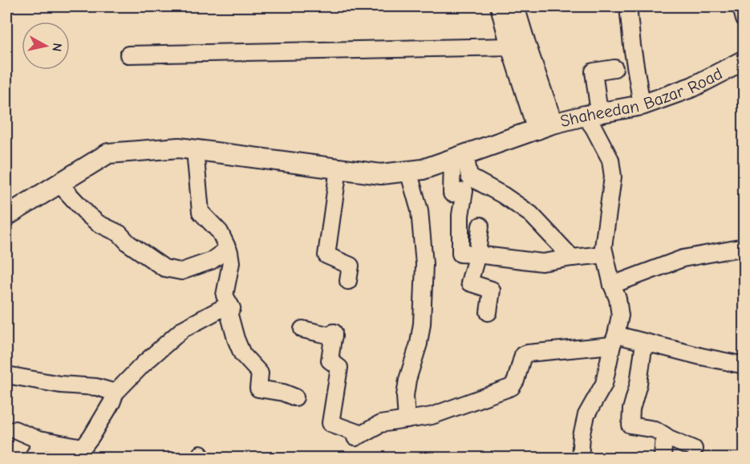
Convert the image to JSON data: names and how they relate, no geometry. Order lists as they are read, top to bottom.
{
  "streets": {
    "main road": ["Shaheedan Bazar Road"]
  },
  "north": "right"
}
